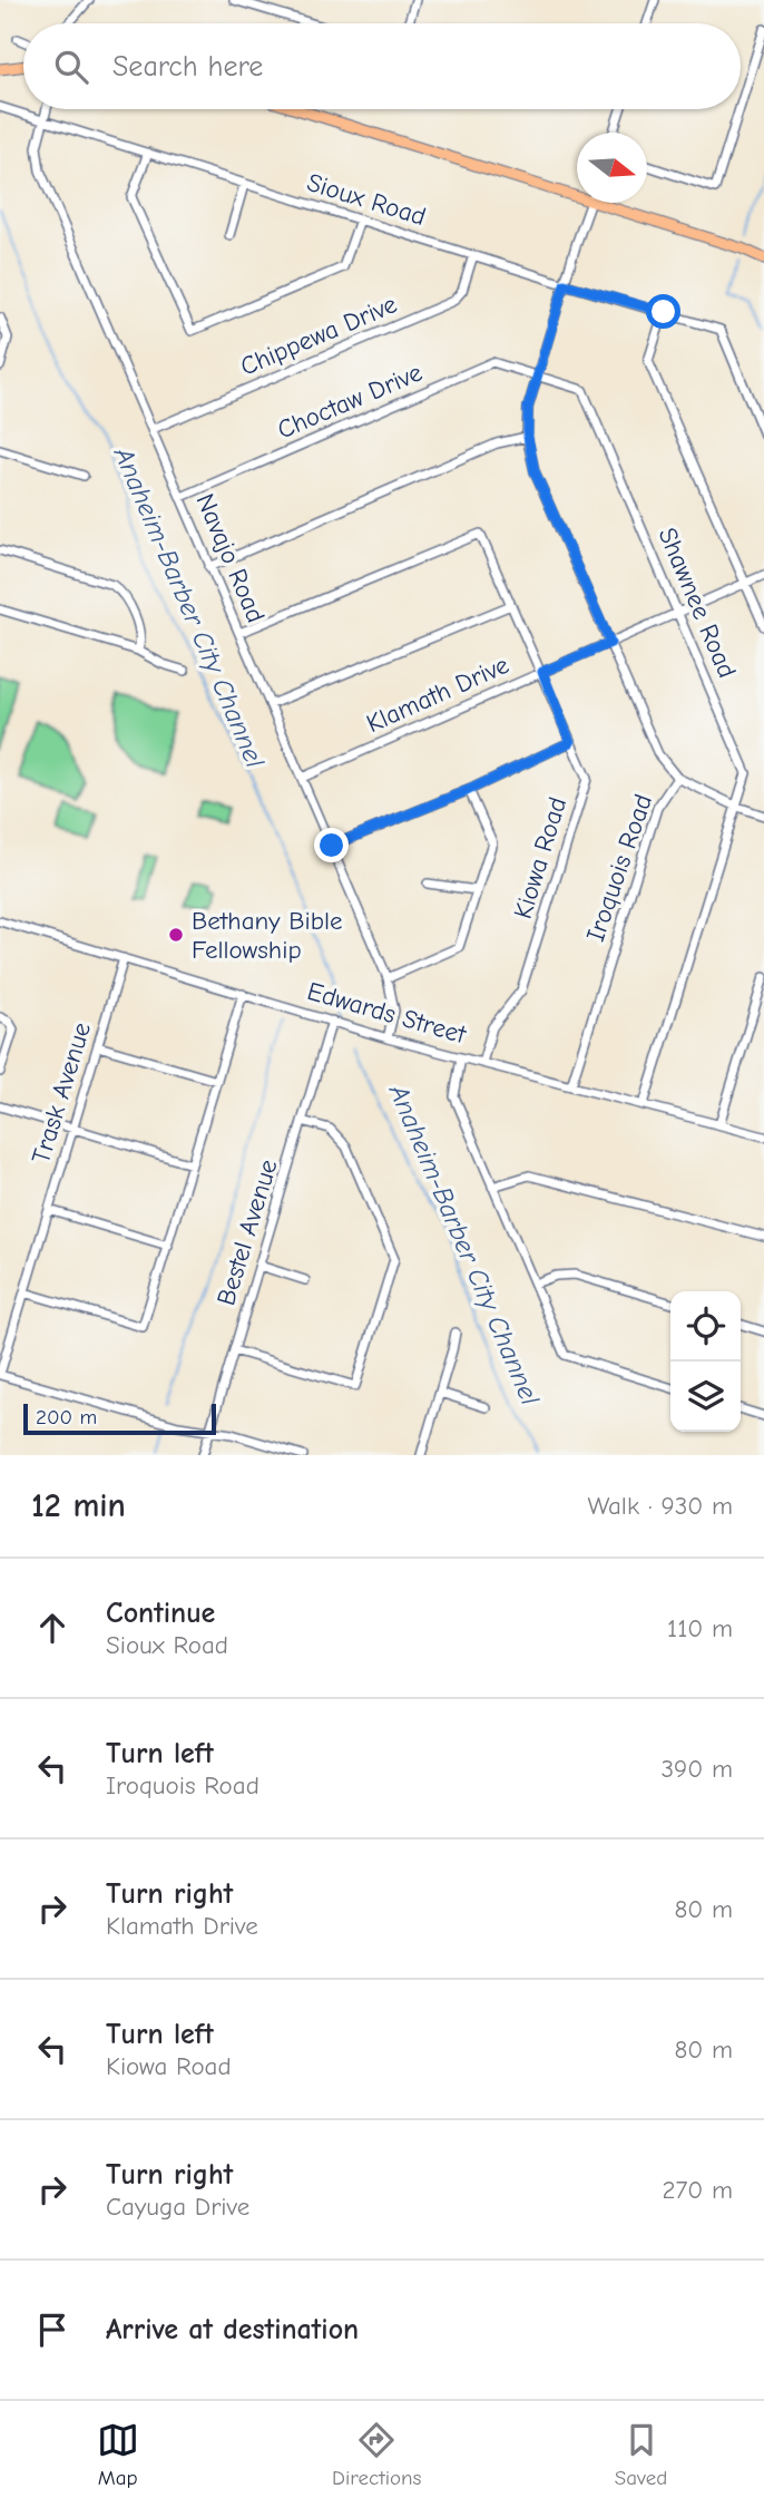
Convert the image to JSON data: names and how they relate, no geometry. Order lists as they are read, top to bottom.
{
  "streets": {
    "street": [
      "Sioux Road",
      "Chippewa Drive",
      "Choctaw Drive",
      "Navajo Road",
      "Shawnee Road",
      "Klamath Drive",
      "Kiowa Road",
      "Iroquois Road",
      "Edwards Street",
      "Trask Avenue",
      "Bestel Avenue"
    ]
  },
  "crossings": [
    ["Sioux Road", "Chippewa Drive"],
    ["Sioux Road", "Navajo Road"],
    ["Sioux Road", "Iroquois Road"],
    ["Chippewa Drive", "Navajo Road"],
    ["Choctaw Drive", "Navajo Road"],
    ["Choctaw Drive", "Shawnee Road"],
    ["Choctaw Drive", "Iroquois Road"],
    ["Navajo Road", "Klamath Drive"],
    ["Navajo Road", "Kiowa Road"],
    ["Navajo Road", "Edwards Street"],
    ["Shawnee Road", "Klamath Drive"],
    ["Shawnee Road", "Iroquois Road"],
    ["Shawnee Road", "Edwards Street"],
    ["Klamath Drive", "Kiowa Road"],
    ["Klamath Drive", "Iroquois Road"],
    ["Kiowa Road", "Edwards Street"],
    ["Iroquois Road", "Edwards Street"],
    ["Edwards Street", "Trask Avenue"],
    ["Edwards Street", "Bestel Avenue"]
  ],
  "water": ["Anaheim-Barber City Channel"],
  "places": ["Bethany Bible Fellowship"],
  "scale_bar": "200 m",
  "north": "right",
  "page": {
    "search": "Search here",
    "scale": "200 m",
    "heading": ["12 min", "Walk · 930 m"],
    "list": [
      ["Continue", "Sioux Road", "110 m"],
      ["Turn left", "Iroquois Road", "390 m"],
      ["Turn right", "Klamath Drive", "80 m"],
      ["Turn left", "Kiowa Road", "80 m"],
      ["Turn right", "Cayuga Drive", "270 m"],
      "Arrive at destination"
    ],
    "nav": ["Map", "Directions", "Saved"]
  }
}
